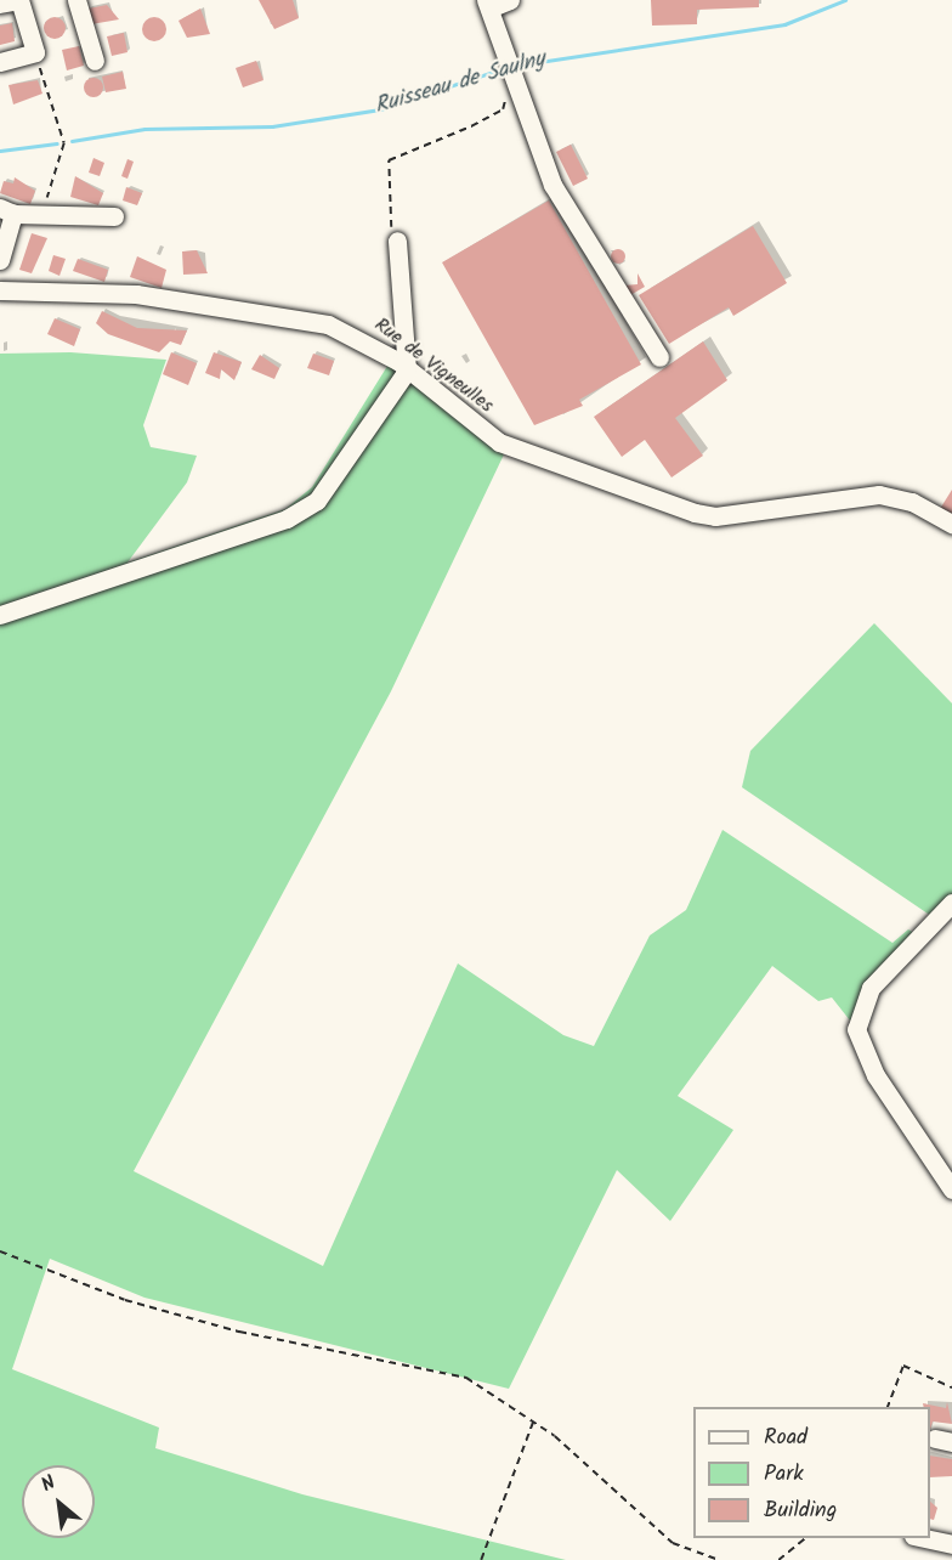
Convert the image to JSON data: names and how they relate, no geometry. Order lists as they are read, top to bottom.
{
  "streets": {
    "street": ["Rue de Vigneulles"]
  },
  "water": ["Ruisseau de Saulny"],
  "legend": ["Road", "Park", "Building"],
  "north": "top left"
}
